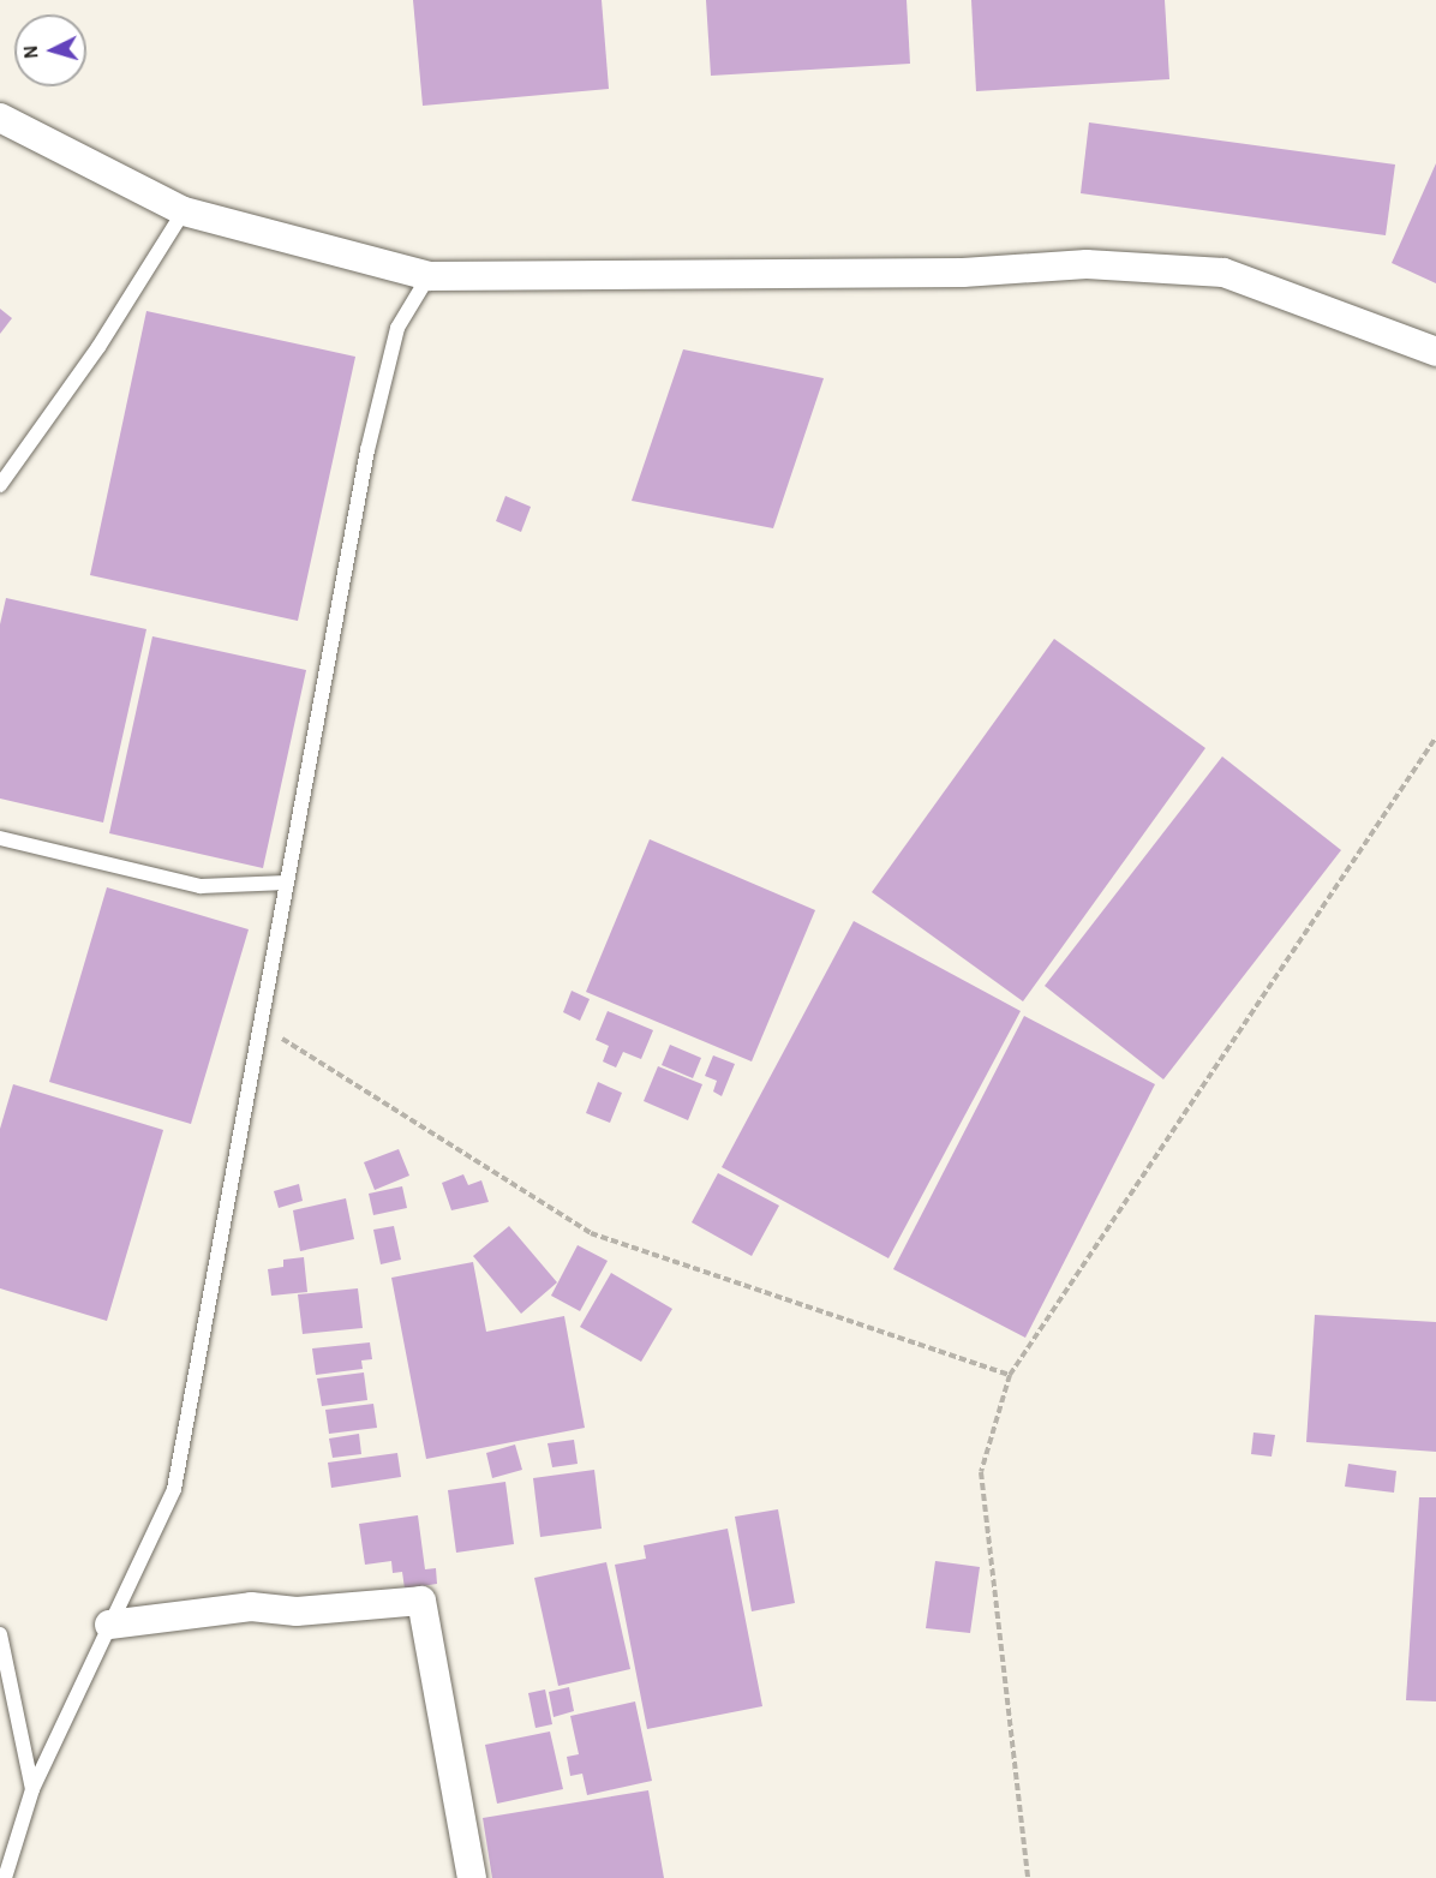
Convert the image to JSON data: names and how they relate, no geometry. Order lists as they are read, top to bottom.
{
  "north": "left"
}
